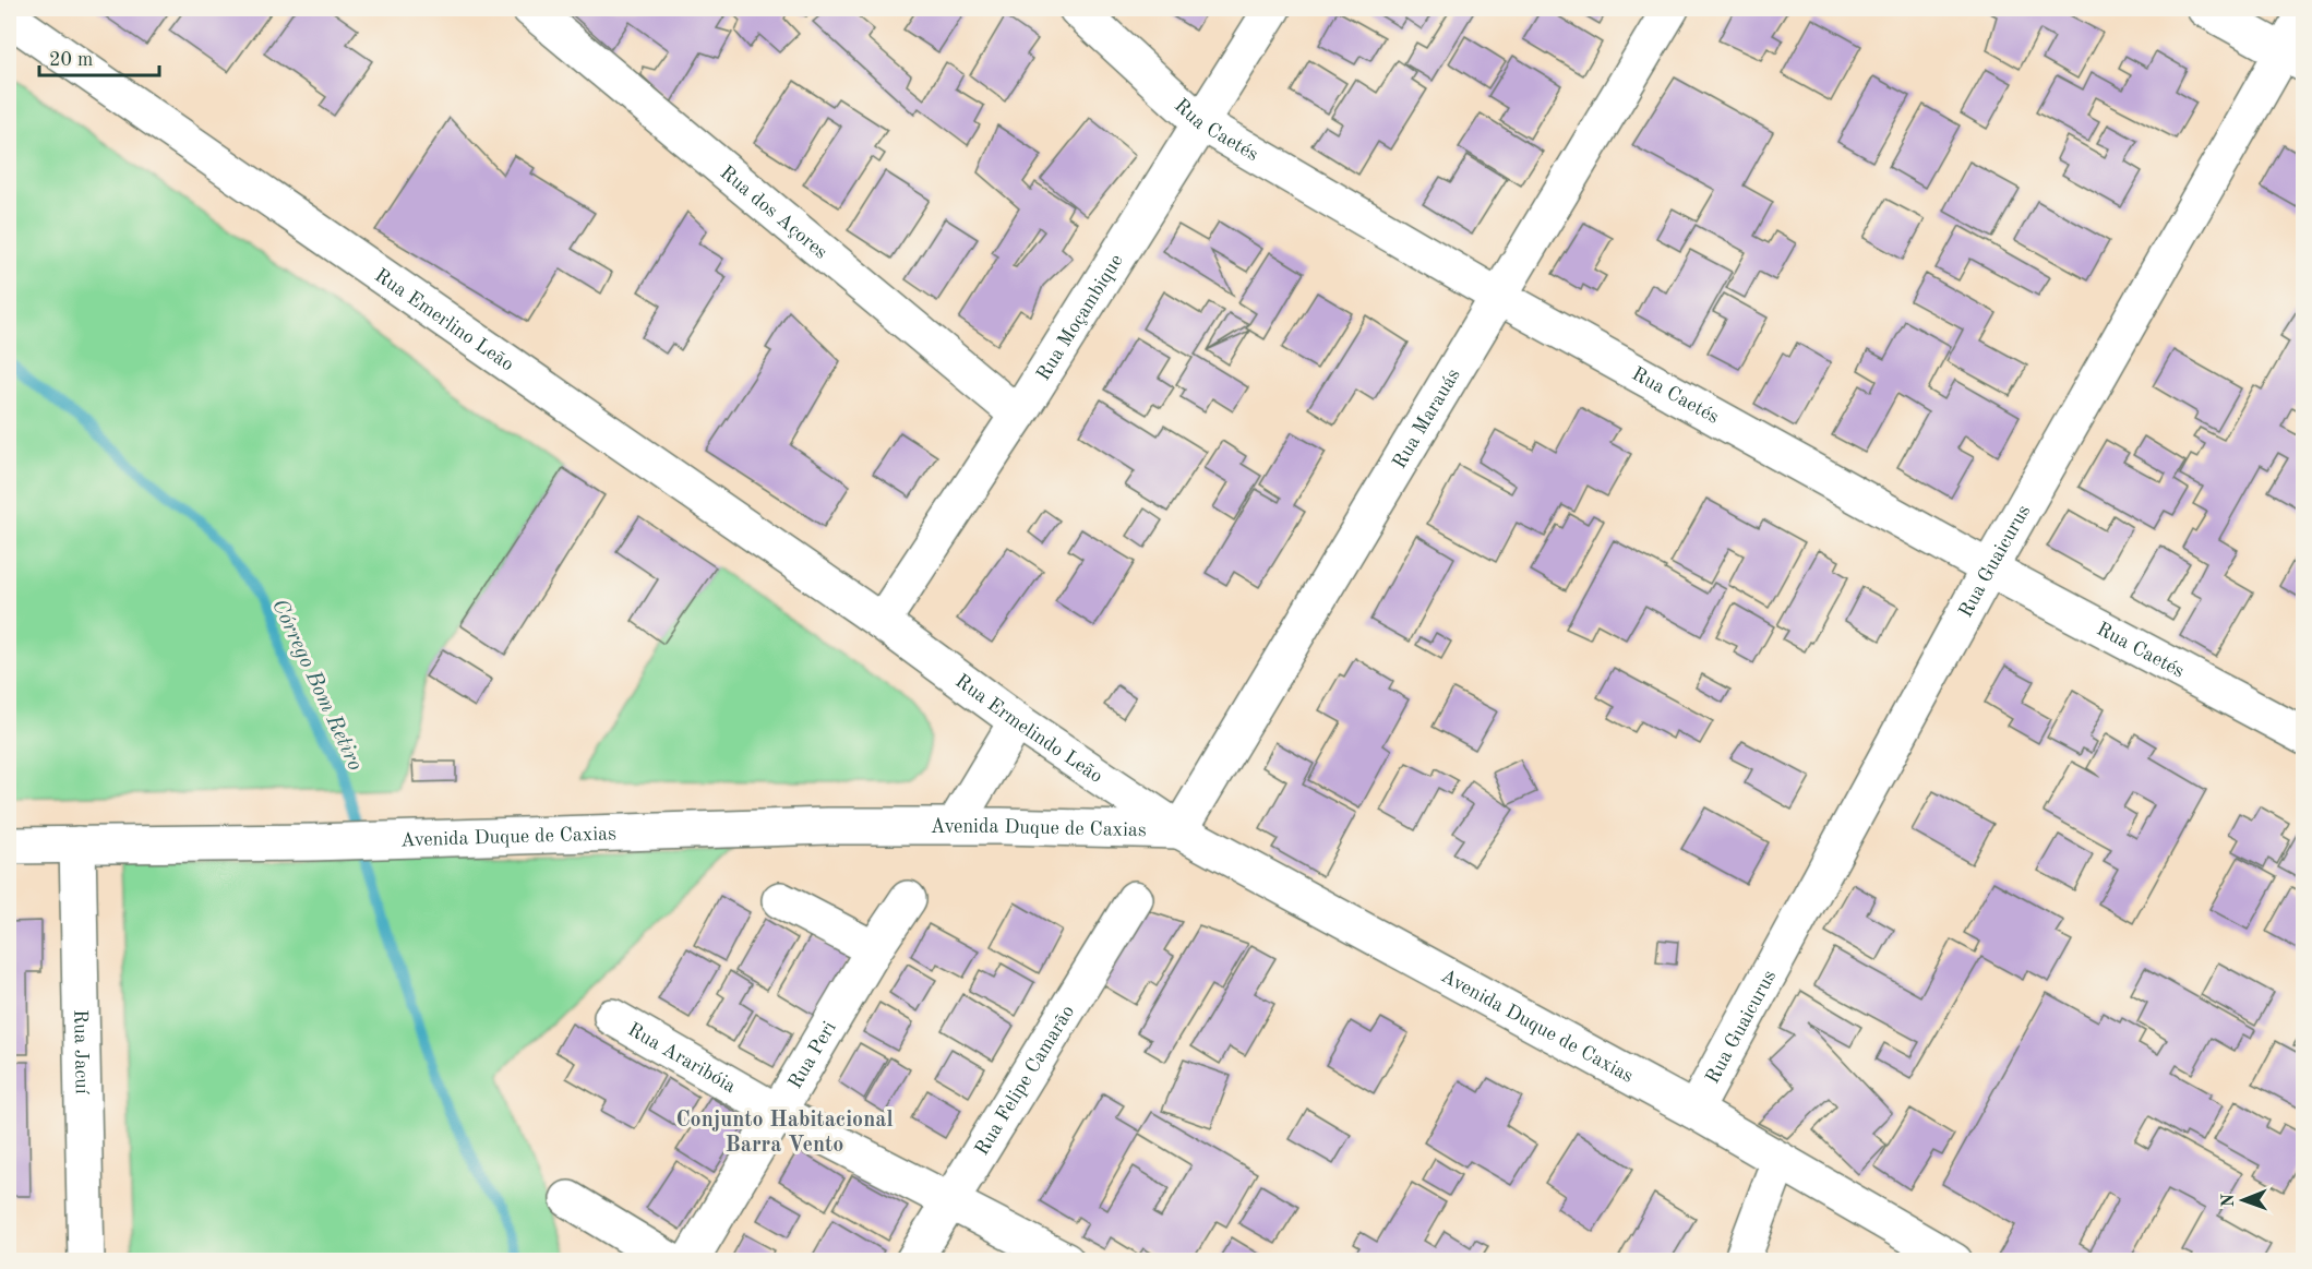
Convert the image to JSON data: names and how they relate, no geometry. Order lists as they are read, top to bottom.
{
  "streets": {
    "street": [
      "Rua Caetés",
      "Rua dos Açores",
      "Rua Moçambique",
      "Rua Emerlino Leão",
      "Rua Marauás",
      "Rua Guaicurus",
      "Rua Ermelindo Leão",
      "Avenida Duque de Caxias",
      "Rua Jacuí",
      "Rua Peri",
      "Rua Araribóia",
      "Rua Felipe Camarão"
    ]
  },
  "crossings": [
    ["Rua Caetés", "Rua Moçambique"],
    ["Rua Caetés", "Rua Marauás"],
    ["Rua Caetés", "Rua Guaicurus"],
    ["Rua dos Açores", "Rua Moçambique"],
    ["Rua Moçambique", "Rua Emerlino Leão"],
    ["Rua Moçambique", "Rua Ermelindo Leão"],
    ["Rua Emerlino Leão", "Rua Ermelindo Leão"],
    ["Rua Marauás", "Rua Ermelindo Leão"],
    ["Rua Marauás", "Avenida Duque de Caxias"],
    ["Rua Guaicurus", "Avenida Duque de Caxias"],
    ["Rua Ermelindo Leão", "Avenida Duque de Caxias"],
    ["Avenida Duque de Caxias", "Rua Jacuí"],
    ["Rua Peri", "Rua Araribóia"],
    ["Rua Araribóia", "Rua Felipe Camarão"]
  ],
  "districts": ["Conjunto Habitacional Barra Vento"],
  "water": ["Córrego Bom Retiro"],
  "scale_bar": "20 m",
  "north": "left"
}
